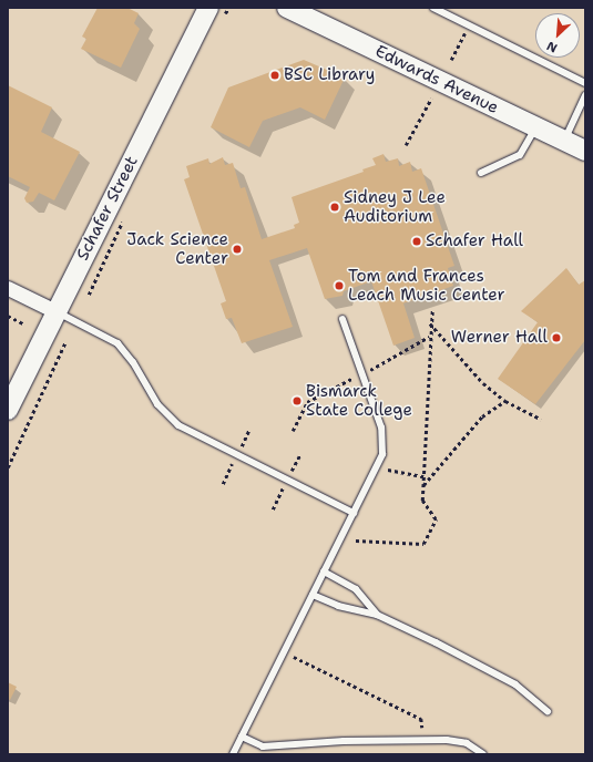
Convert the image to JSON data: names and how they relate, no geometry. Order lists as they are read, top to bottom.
{
  "streets": {
    "street": ["Edwards Avenue", "Schafer Street"]
  },
  "places": [
    "BSC Library",
    "Sidney J Lee Auditorium",
    "Schafer Hall",
    "Jack Science Center",
    "Tom and Frances Leach Music Center",
    "Werner Hall",
    "Bismarck State College"
  ],
  "north": "bottom left"
}
